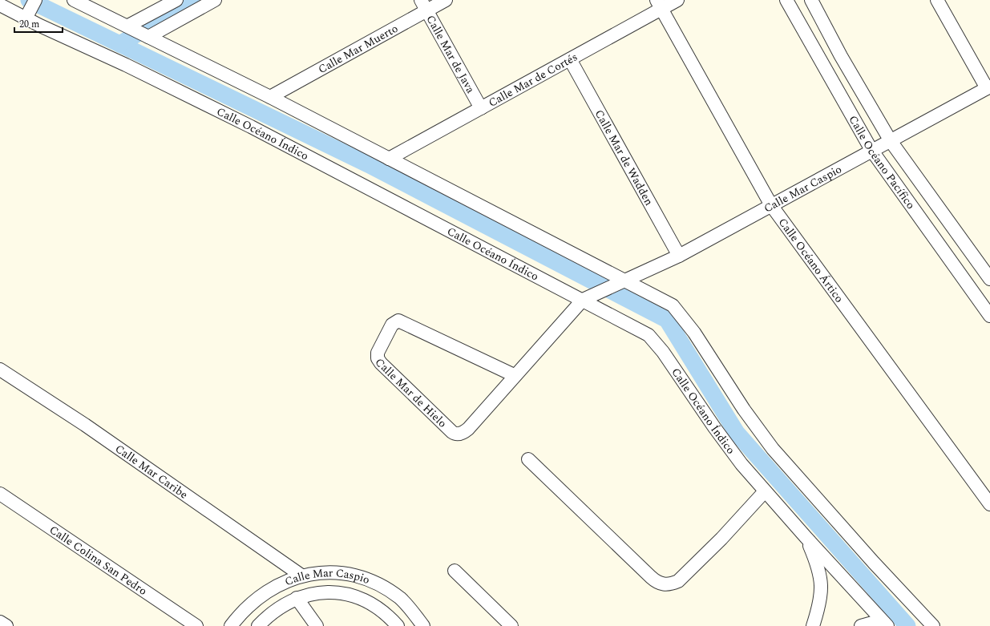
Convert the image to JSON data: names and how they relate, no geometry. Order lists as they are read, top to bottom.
{
  "streets": {
    "street": [
      "Calle Mar Muerto",
      "Calle Mar de Java",
      "Calle Mar de Cortés",
      "Calle Océano Índico",
      "Calle Mar de Wadden",
      "Calle Océano Pacífico",
      "Calle Mar Caspio",
      "Calle Océano Ártico",
      "Calle Mar de Hielo",
      "Calle Mar Caribe",
      "Calle Colina San Pedro"
    ]
  },
  "crossings": [
    ["Calle Mar Muerto", "Calle Mar de Java"],
    ["Calle Mar de Java", "Calle Mar de Cortés"],
    ["Calle Mar de Cortés", "Calle Mar de Wadden"],
    ["Calle Mar de Cortés", "Calle Océano Ártico"],
    ["Calle Océano Índico", "Calle Mar Caspio"],
    ["Calle Océano Índico", "Calle Mar de Hielo"],
    ["Calle Mar de Wadden", "Calle Mar Caspio"],
    ["Calle Océano Pacífico", "Calle Mar Caspio"],
    ["Calle Mar Caspio", "Calle Océano Ártico"],
    ["Calle Mar Caspio", "Calle Mar de Hielo"],
    ["Calle Mar Caspio", "Calle Mar Caribe"]
  ],
  "scale_bar": "20 m"
}
